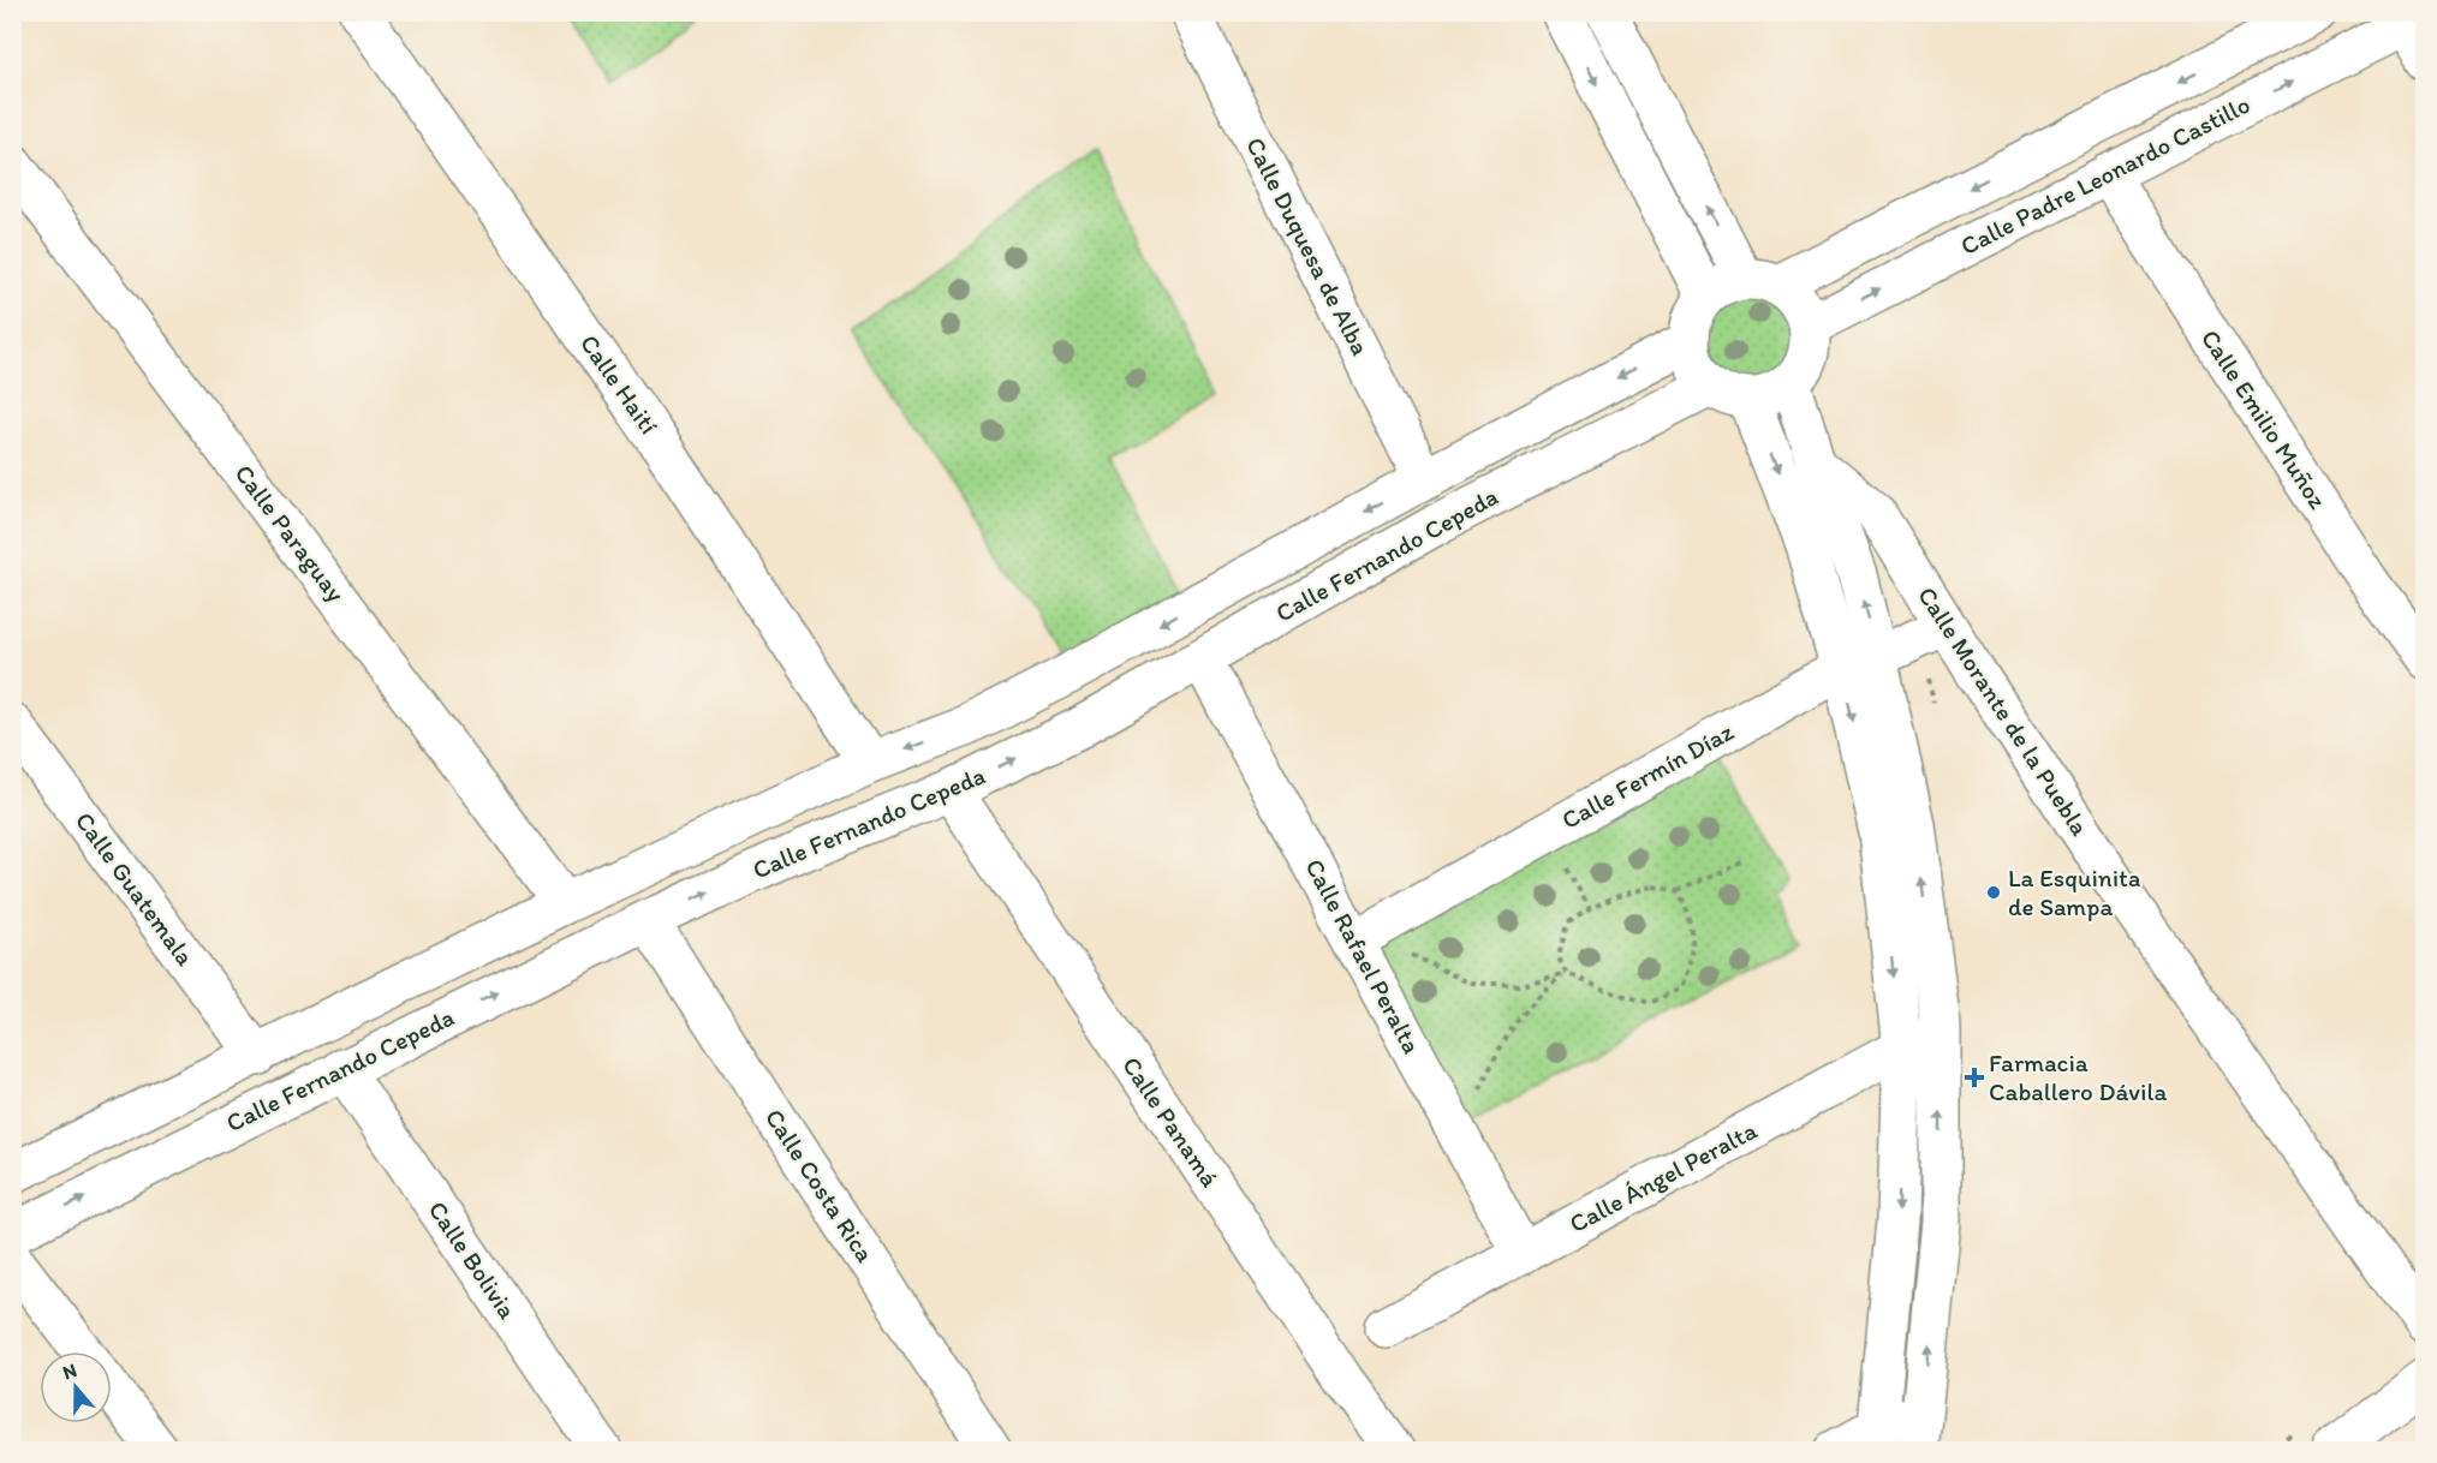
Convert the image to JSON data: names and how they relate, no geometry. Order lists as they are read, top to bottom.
{
  "streets": {
    "street": [
      "Calle Padre Leonardo Castillo",
      "Calle Duquesa de Alba",
      "Calle Haití",
      "Calle Emilio Muñoz",
      "Calle Paraguay",
      "Calle Fernando Cepeda",
      "Calle Morante de la Puebla",
      "Calle Fermín Díaz",
      "Calle Guatemala",
      "Calle Rafael Peralta",
      "Calle Panamá",
      "Calle Ángel Peralta",
      "Calle Costa Rica",
      "Calle Bolivia"
    ]
  },
  "crossings": [
    ["Calle Padre Leonardo Castillo", "Calle Emilio Muñoz"],
    ["Calle Padre Leonardo Castillo", "Calle Fernando Cepeda"],
    ["Calle Duquesa de Alba", "Calle Fernando Cepeda"],
    ["Calle Haití", "Calle Fernando Cepeda"],
    ["Calle Paraguay", "Calle Fernando Cepeda"],
    ["Calle Fernando Cepeda", "Calle Guatemala"],
    ["Calle Fernando Cepeda", "Calle Rafael Peralta"],
    ["Calle Fernando Cepeda", "Calle Panamá"],
    ["Calle Fernando Cepeda", "Calle Costa Rica"],
    ["Calle Fernando Cepeda", "Calle Bolivia"],
    ["Calle Morante de la Puebla", "Calle Fermín Díaz"],
    ["Calle Fermín Díaz", "Calle Rafael Peralta"],
    ["Calle Rafael Peralta", "Calle Ángel Peralta"]
  ],
  "places": {
    "other": ["La Esquinita de Sampa"],
    "health": ["Farmacia Caballero Dávila"]
  },
  "north": "top"
}
